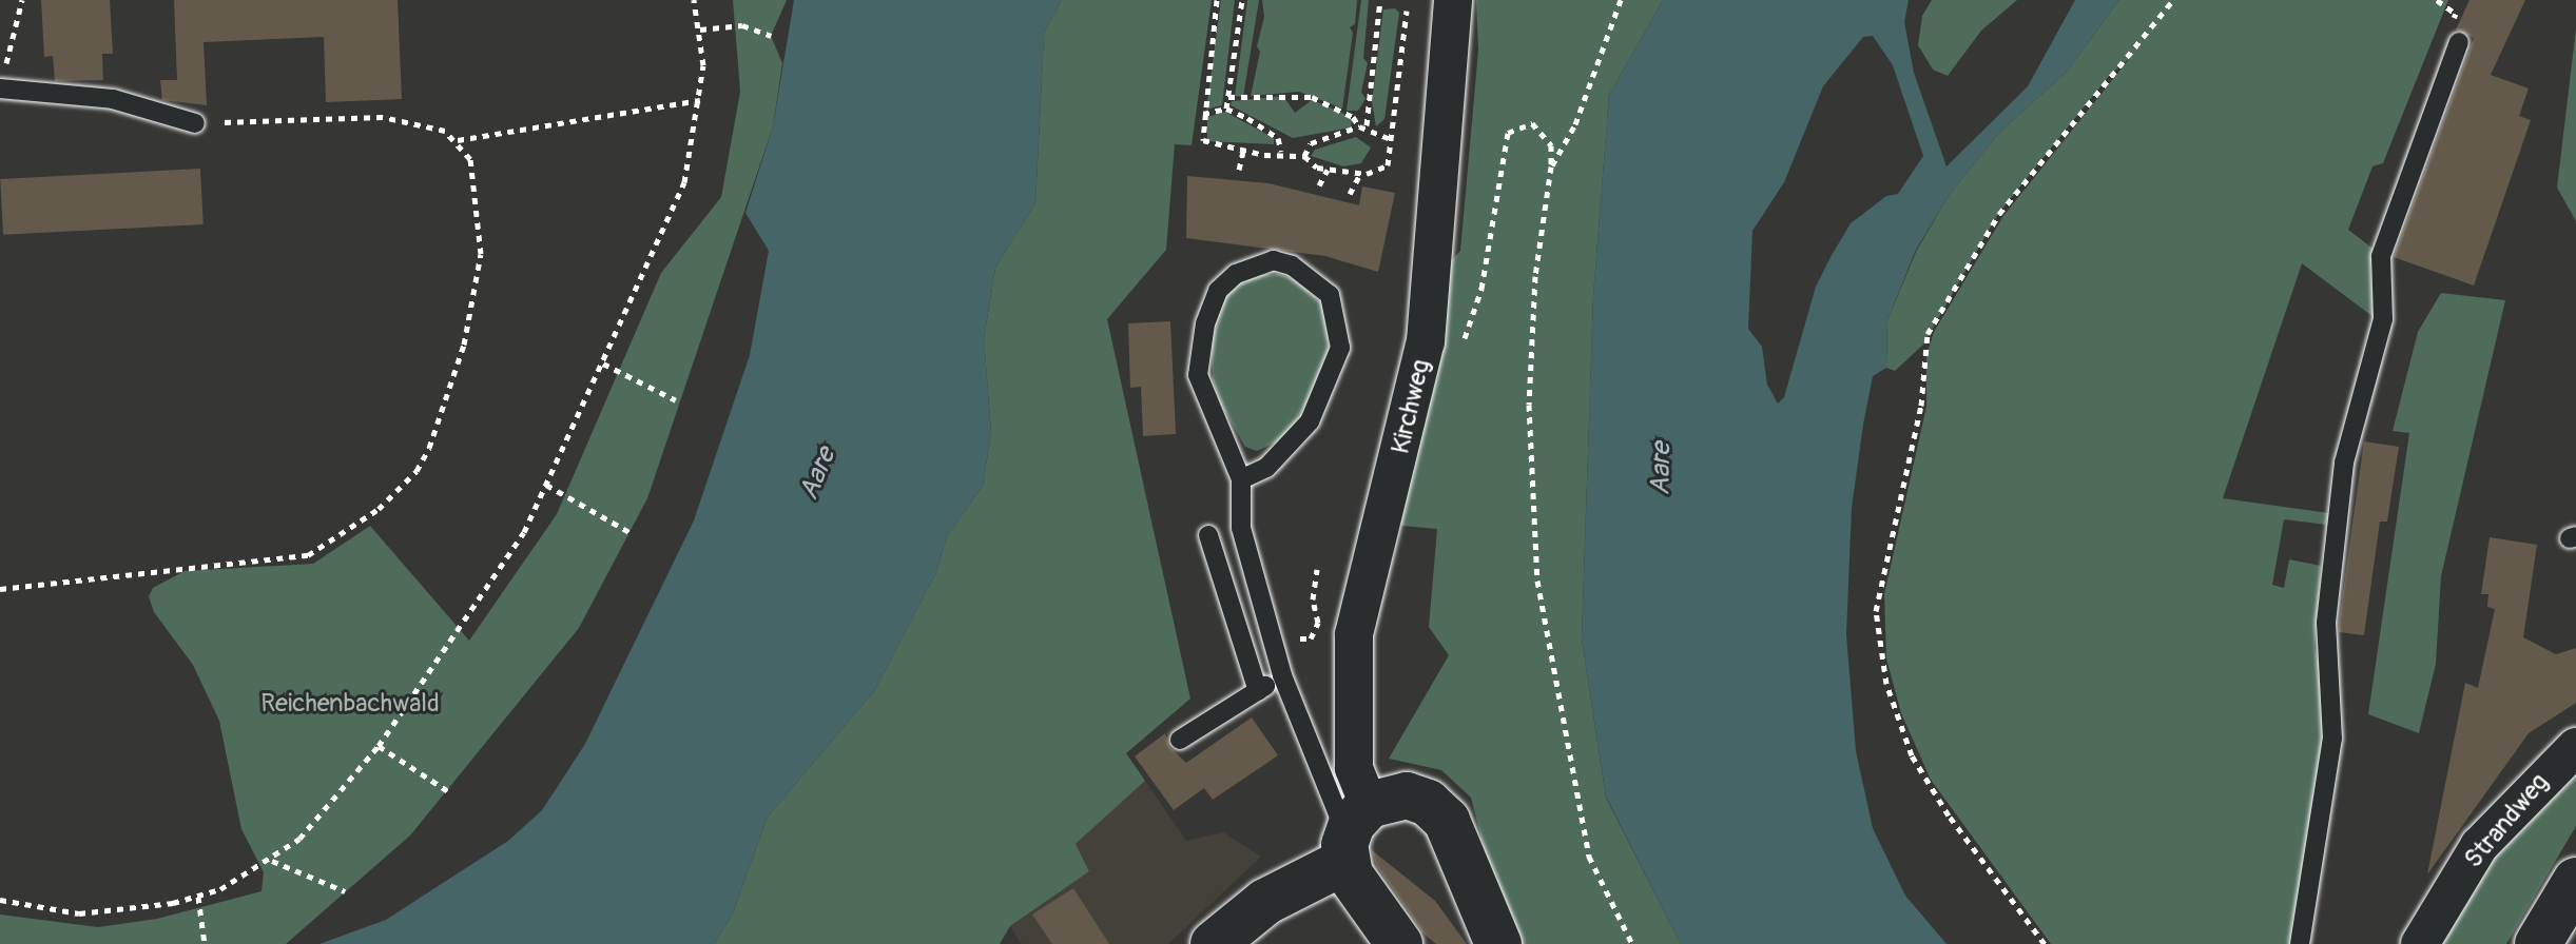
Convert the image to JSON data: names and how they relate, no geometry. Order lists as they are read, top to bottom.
{
  "streets": {
    "street": ["Kirchweg", "Strandweg"]
  },
  "water": ["Aare"],
  "parks": ["Reichenbachwald"]
}
